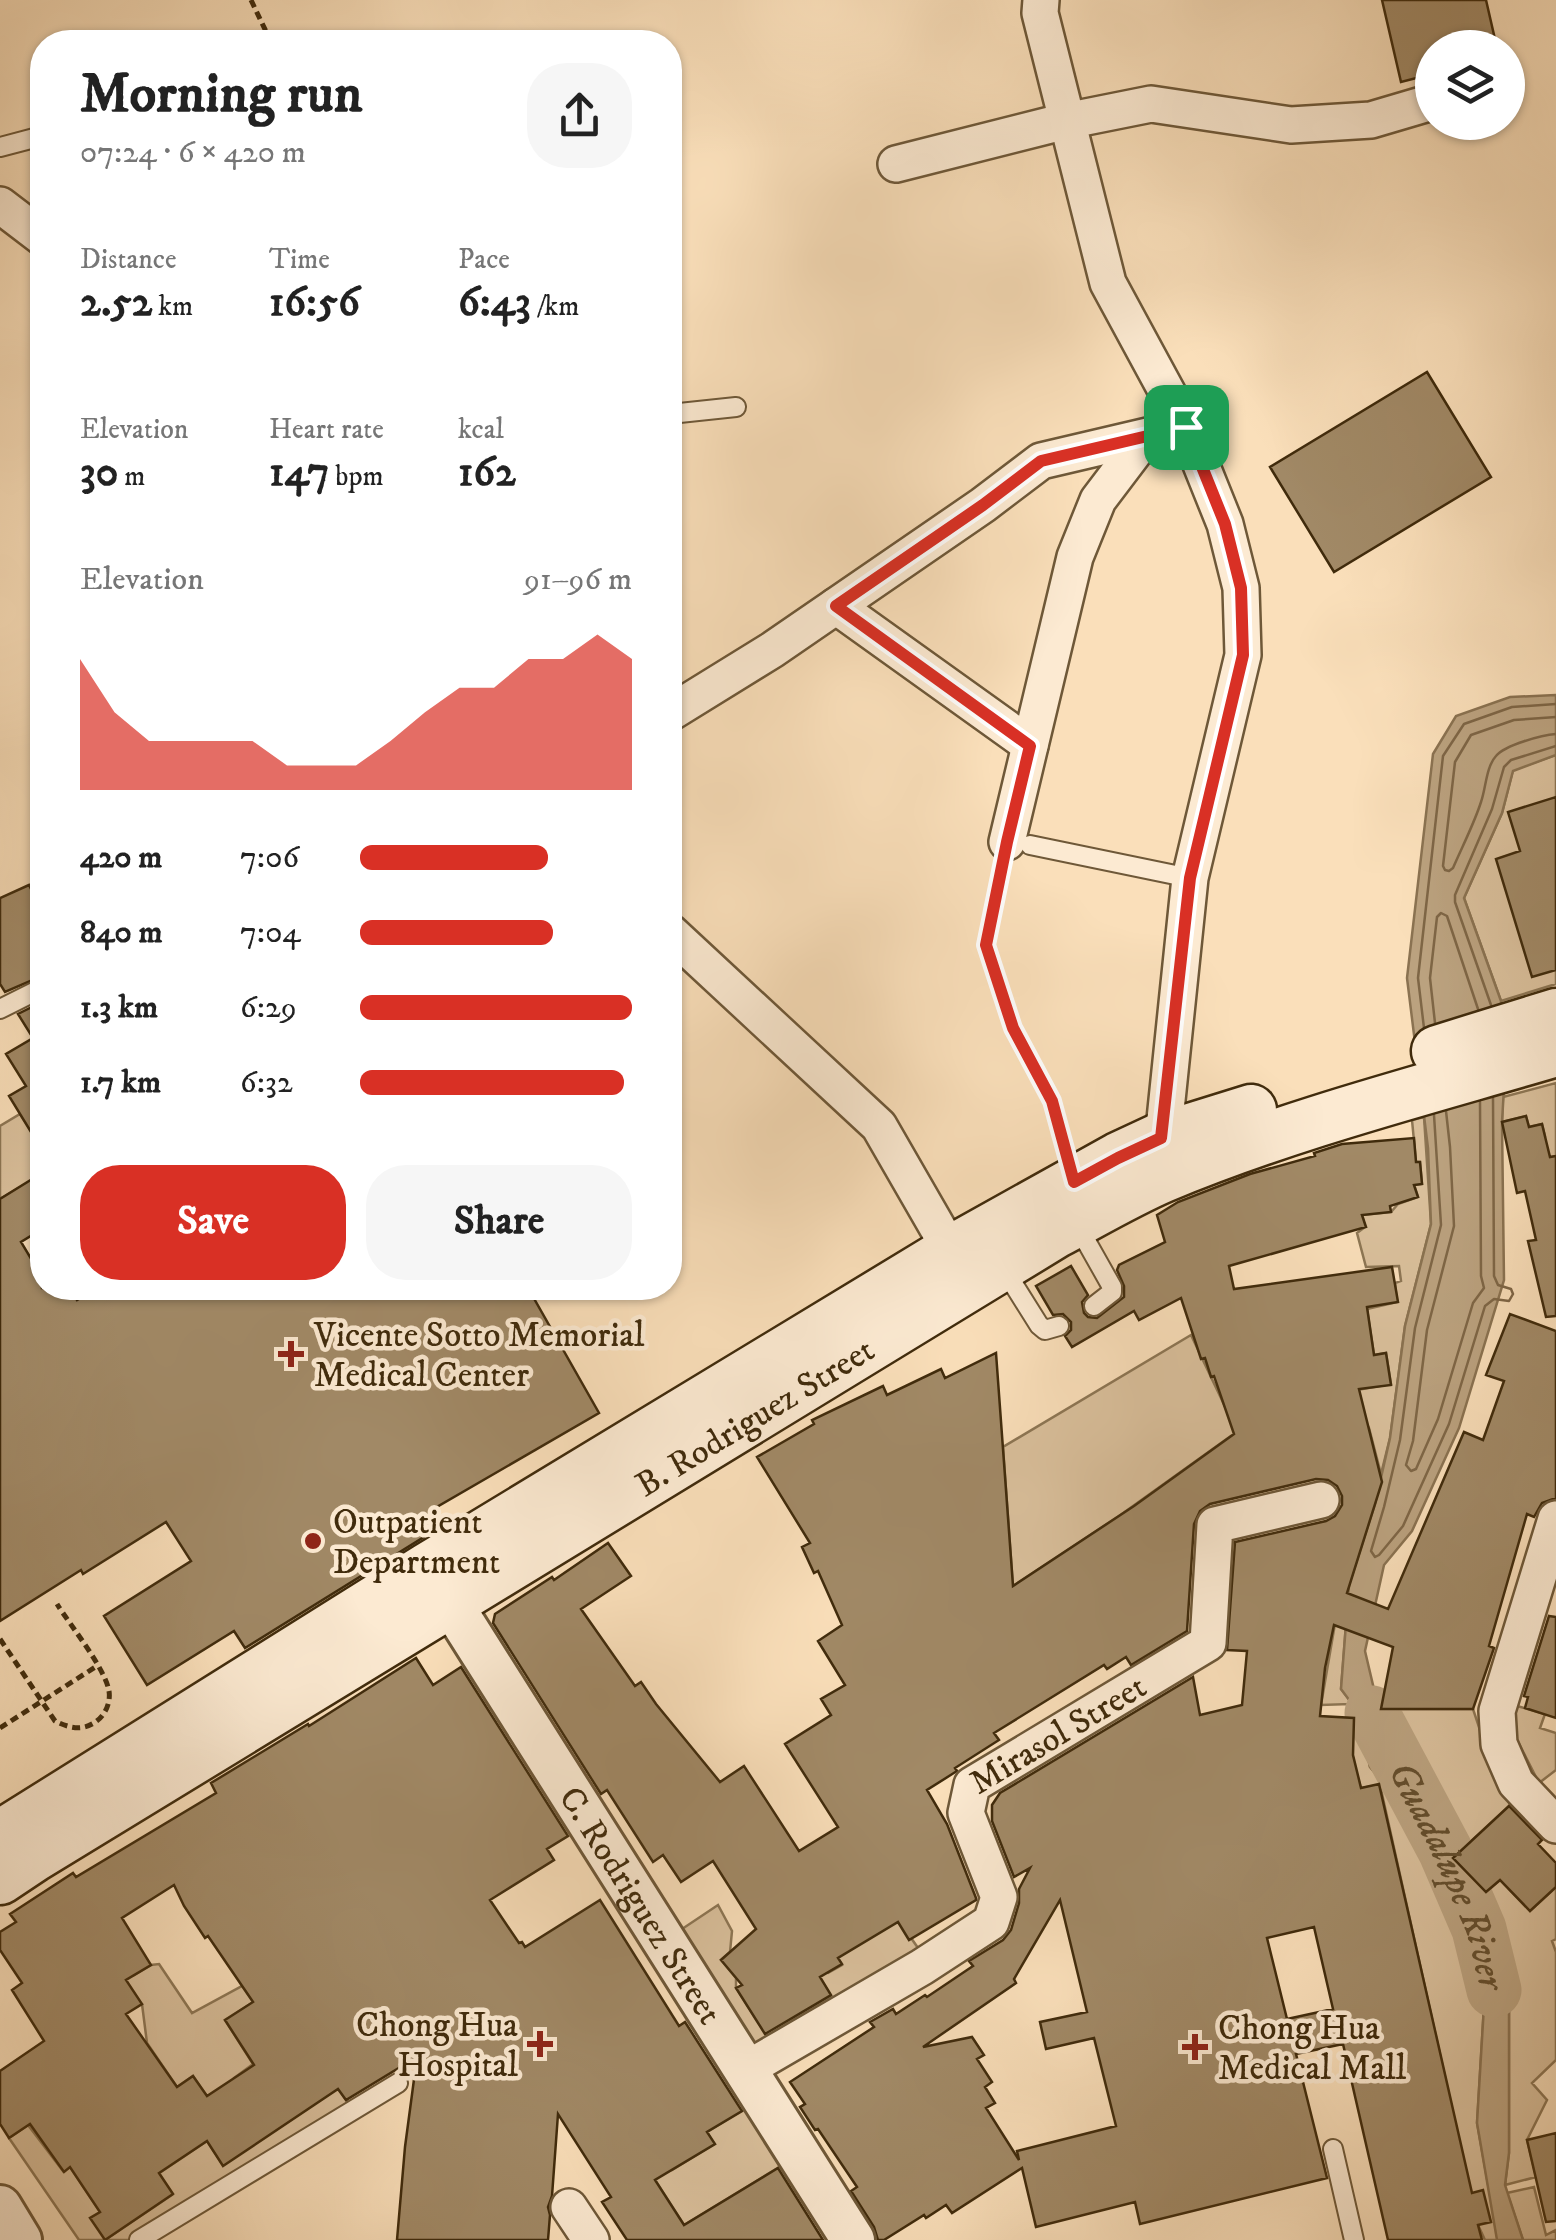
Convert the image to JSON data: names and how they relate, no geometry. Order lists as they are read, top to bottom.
{
  "streets": {
    "main road": ["B. Rodriguez Street"],
    "street": ["Mirasol Street", "C. Rodriguez Street"]
  },
  "crossings": [
    ["B. Rodriguez Street", "C. Rodriguez Street"],
    ["Mirasol Street", "C. Rodriguez Street"]
  ],
  "water": ["Guadalupe River"],
  "places": {
    "health": ["Vicente Sotto Memorial Medical Center", "Chong Hua Hospital", "Chong Hua Medical Mall"],
    "other": ["Outpatient Department"]
  },
  "page": {
    "heading": ["Morning run", "07:24 · 6 × 420 m"],
    "stats": [
      ["Distance", "2.52 km"],
      ["Time", "16:56"],
      ["Pace", "6:43 /km"],
      ["Elevation", "30 m"],
      ["Heart rate", "147 bpm"],
      ["kcal", "162"]
    ],
    "chart": ["Elevation", "91–96 m"],
    "list": [
      {
        "name": "420 m",
        "note": "7:06"
      },
      {
        "name": "840 m",
        "note": "7:04"
      },
      {
        "name": "1.3 km",
        "note": "6:29"
      },
      {
        "name": "1.7 km",
        "note": "6:32"
      }
    ],
    "buttons": ["Save", "Share"]
  }
}
